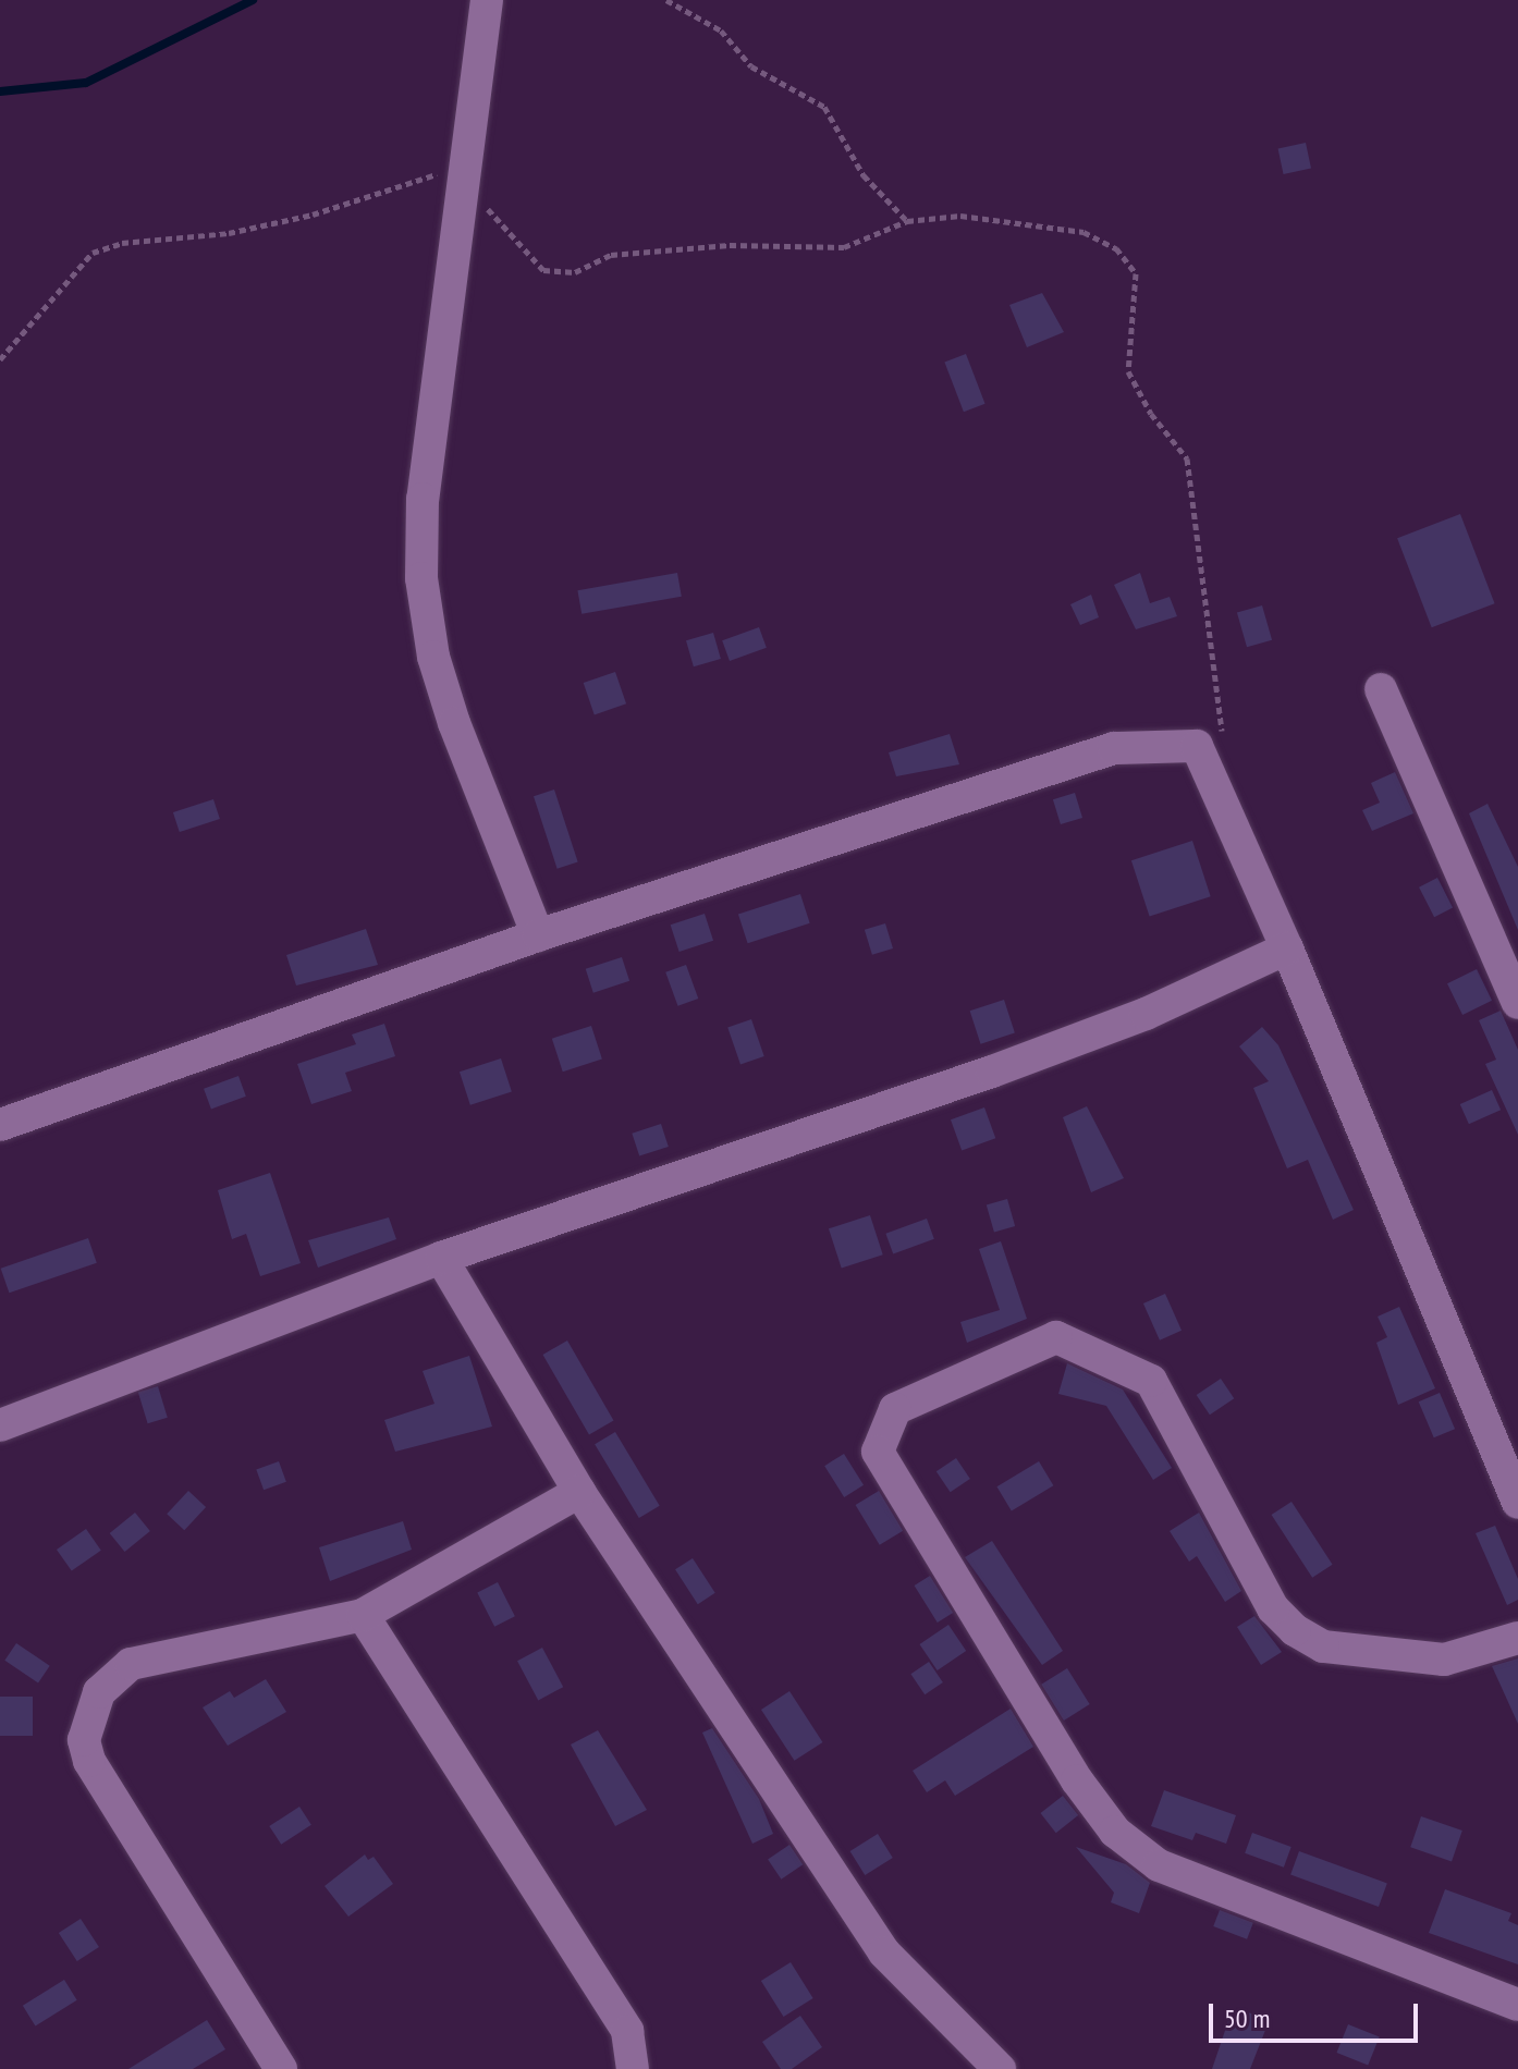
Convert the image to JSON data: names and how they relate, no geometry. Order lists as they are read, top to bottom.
{
  "scale_bar": "50 m"
}
